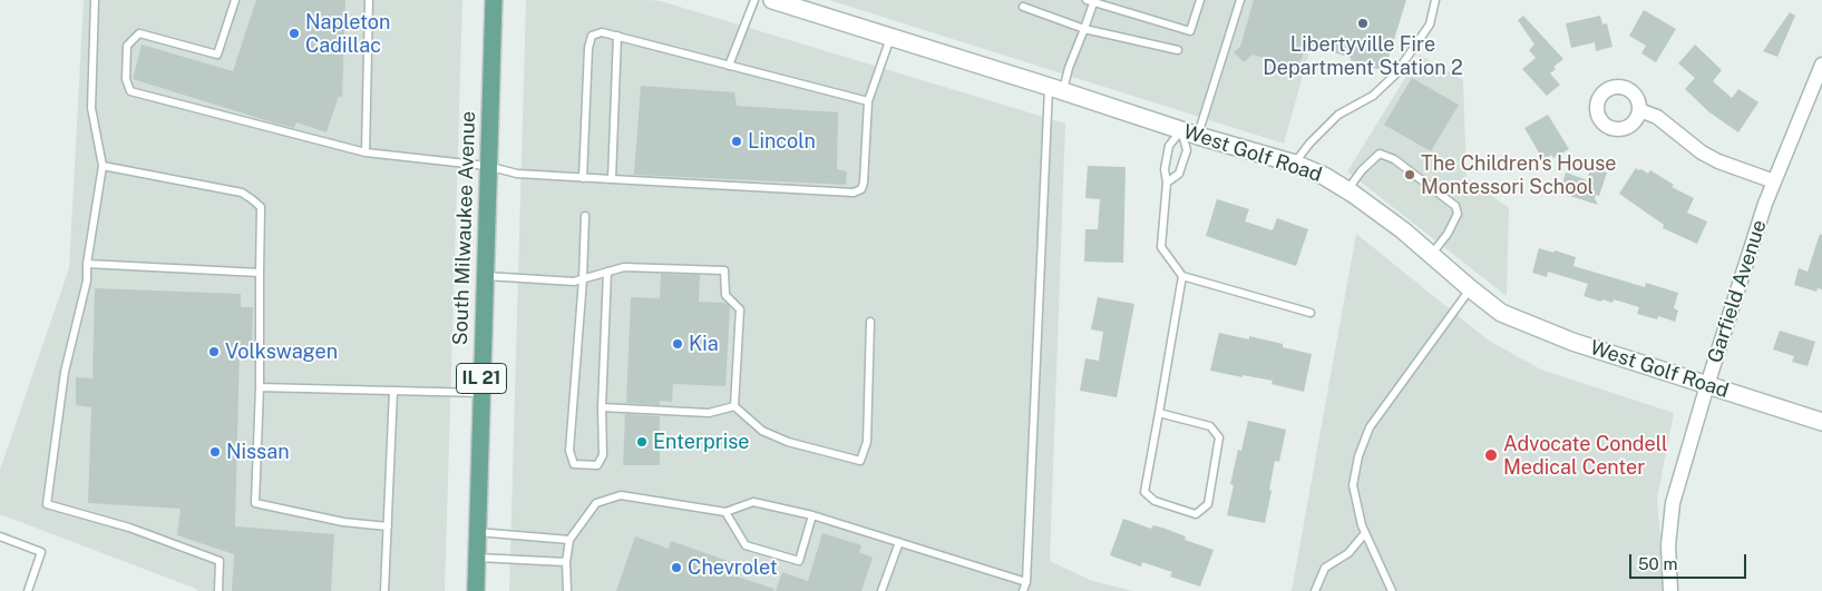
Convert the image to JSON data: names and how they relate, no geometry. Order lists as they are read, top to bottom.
{
  "streets": {
    "main road": ["South Milwaukee Avenue", "IL 21"],
    "street": ["West Golf Road", "Garfield Avenue"]
  },
  "crossings": [
    ["West Golf Road", "Garfield Avenue"]
  ],
  "places": [
    "Libertyville Fire Department Station 2",
    "Napleton Cadillac",
    "Lincoln",
    "The Children's House Montessori School",
    "Kia",
    "Volkswagen",
    "Enterprise",
    "Nissan",
    "Advocate Condell Medical Center",
    "Chevrolet"
  ],
  "scale_bar": "50 m"
}
